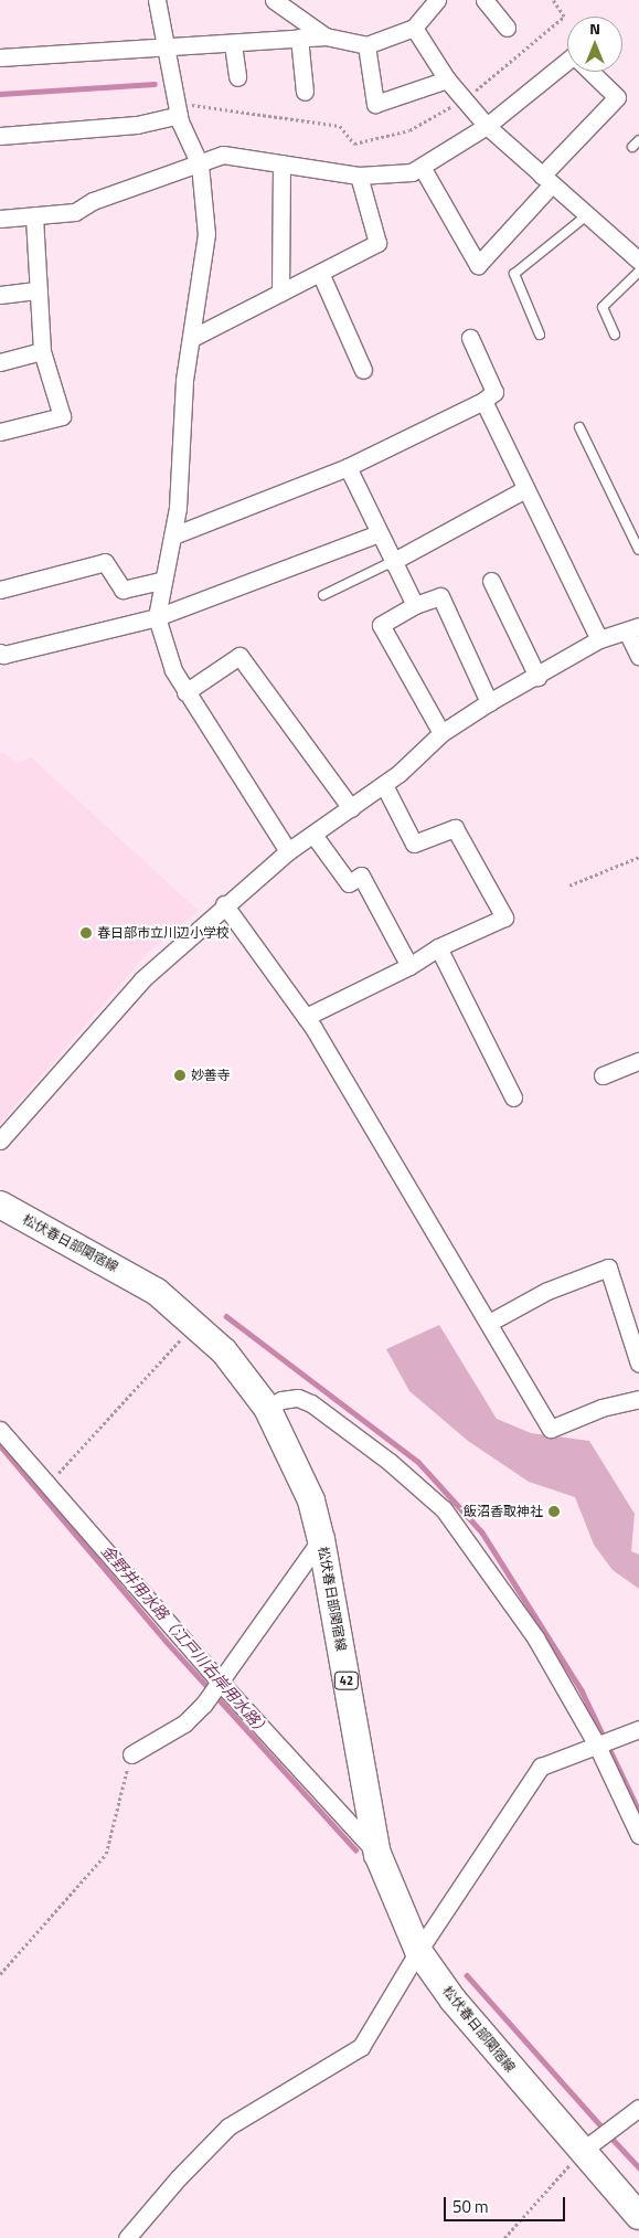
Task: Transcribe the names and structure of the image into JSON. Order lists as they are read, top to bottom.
{
  "streets": {
    "main road": ["松伏春日部関宿線", "42"]
  },
  "water": ["金野井用水路（江戸川右岸用水路）"],
  "places": ["春日部市立川辺小学校", "妙善寺", "飯沼香取神社"],
  "scale_bar": "50 m",
  "north": "top"
}
